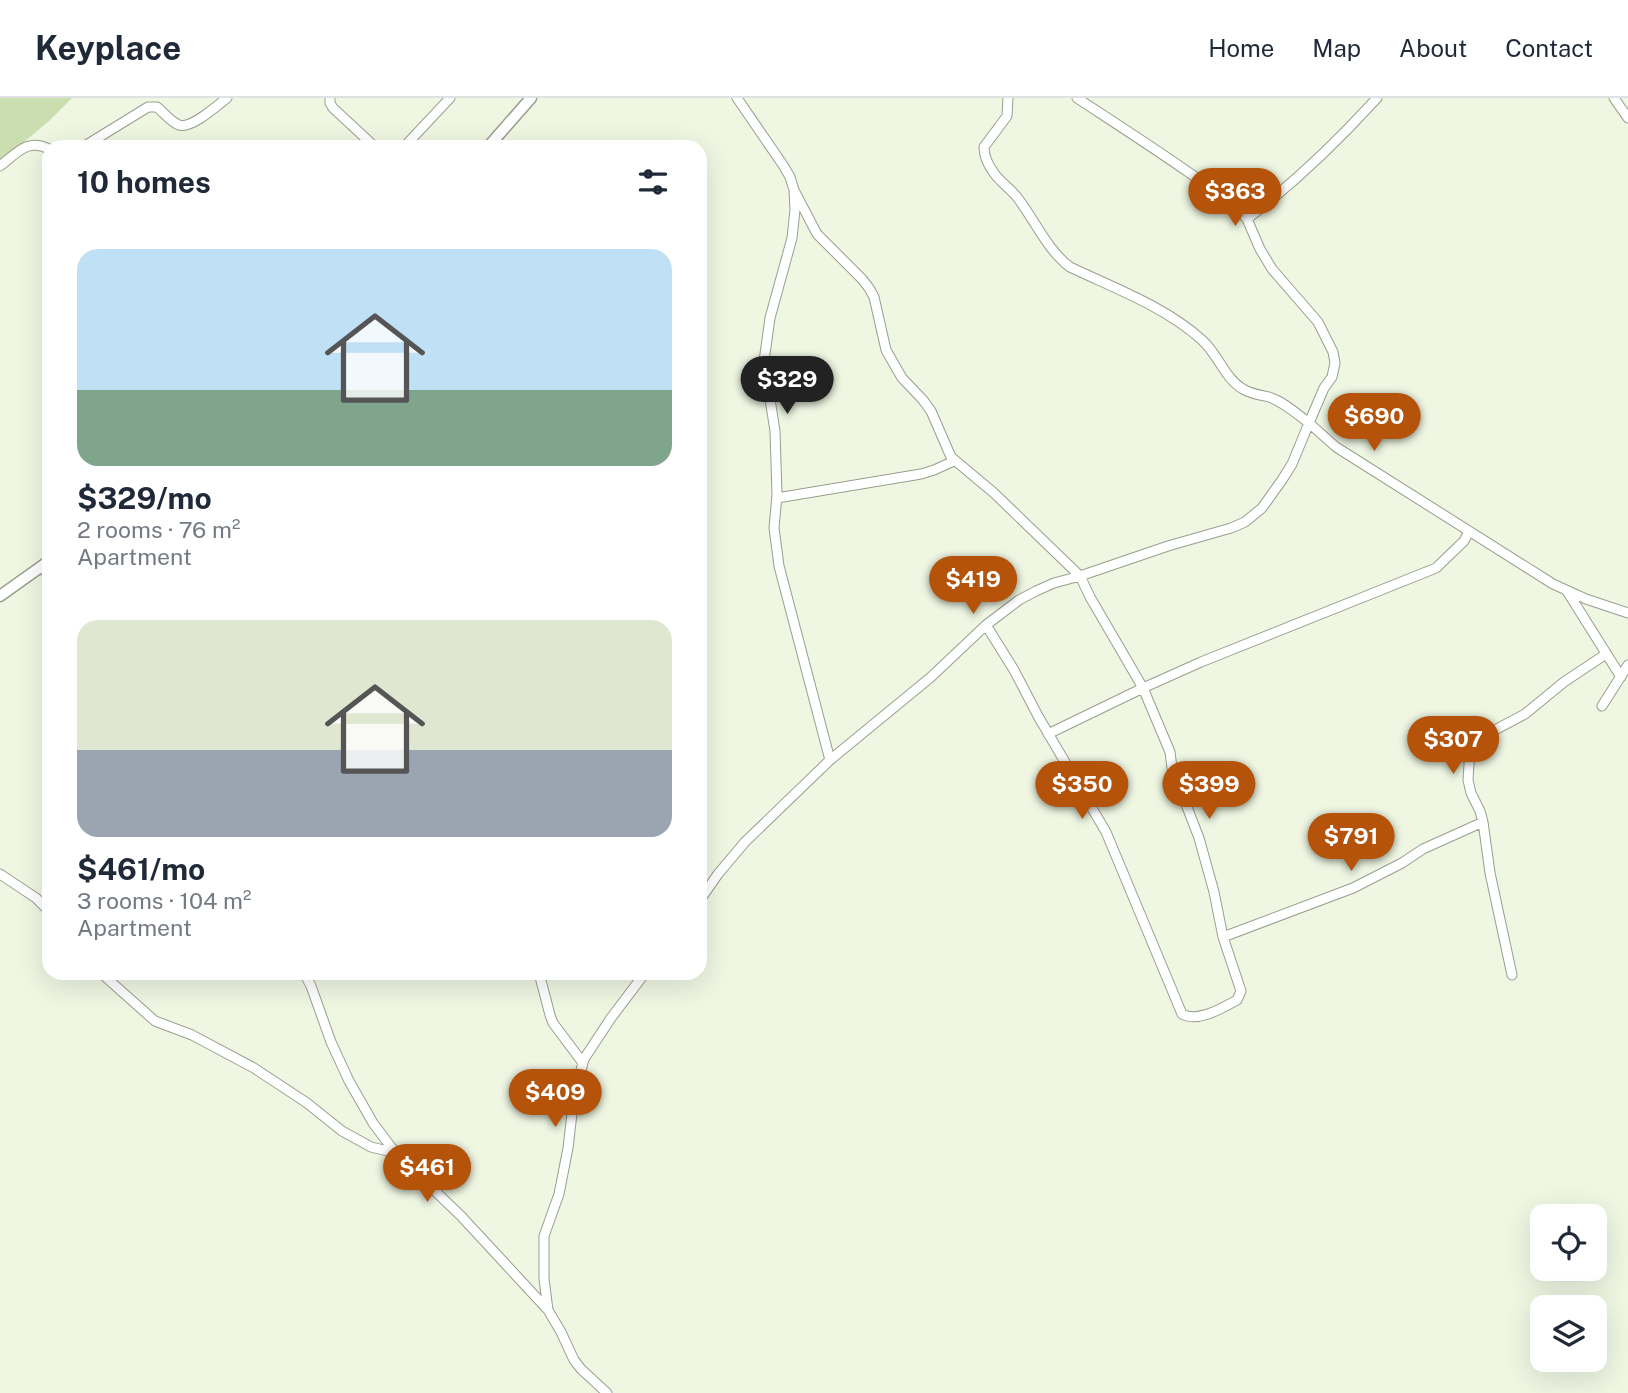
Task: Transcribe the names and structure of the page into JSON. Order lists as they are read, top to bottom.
{
  "page": {
    "header": "Keyplace",
    "nav": [
      "Home",
      "Map",
      "About",
      "Contact"
    ],
    "heading": "10 homes",
    "price": [
      "$363",
      "$329",
      "$690",
      "$419",
      "$307",
      "$350",
      "$399",
      "$791",
      "$409",
      "$461"
    ],
    "list": [
      {
        "name": "$329/mo",
        "note": "2 rooms · 76 m² · Apartment"
      },
      {
        "name": "$461/mo",
        "note": "3 rooms · 104 m² · Apartment"
      }
    ]
  }
}
